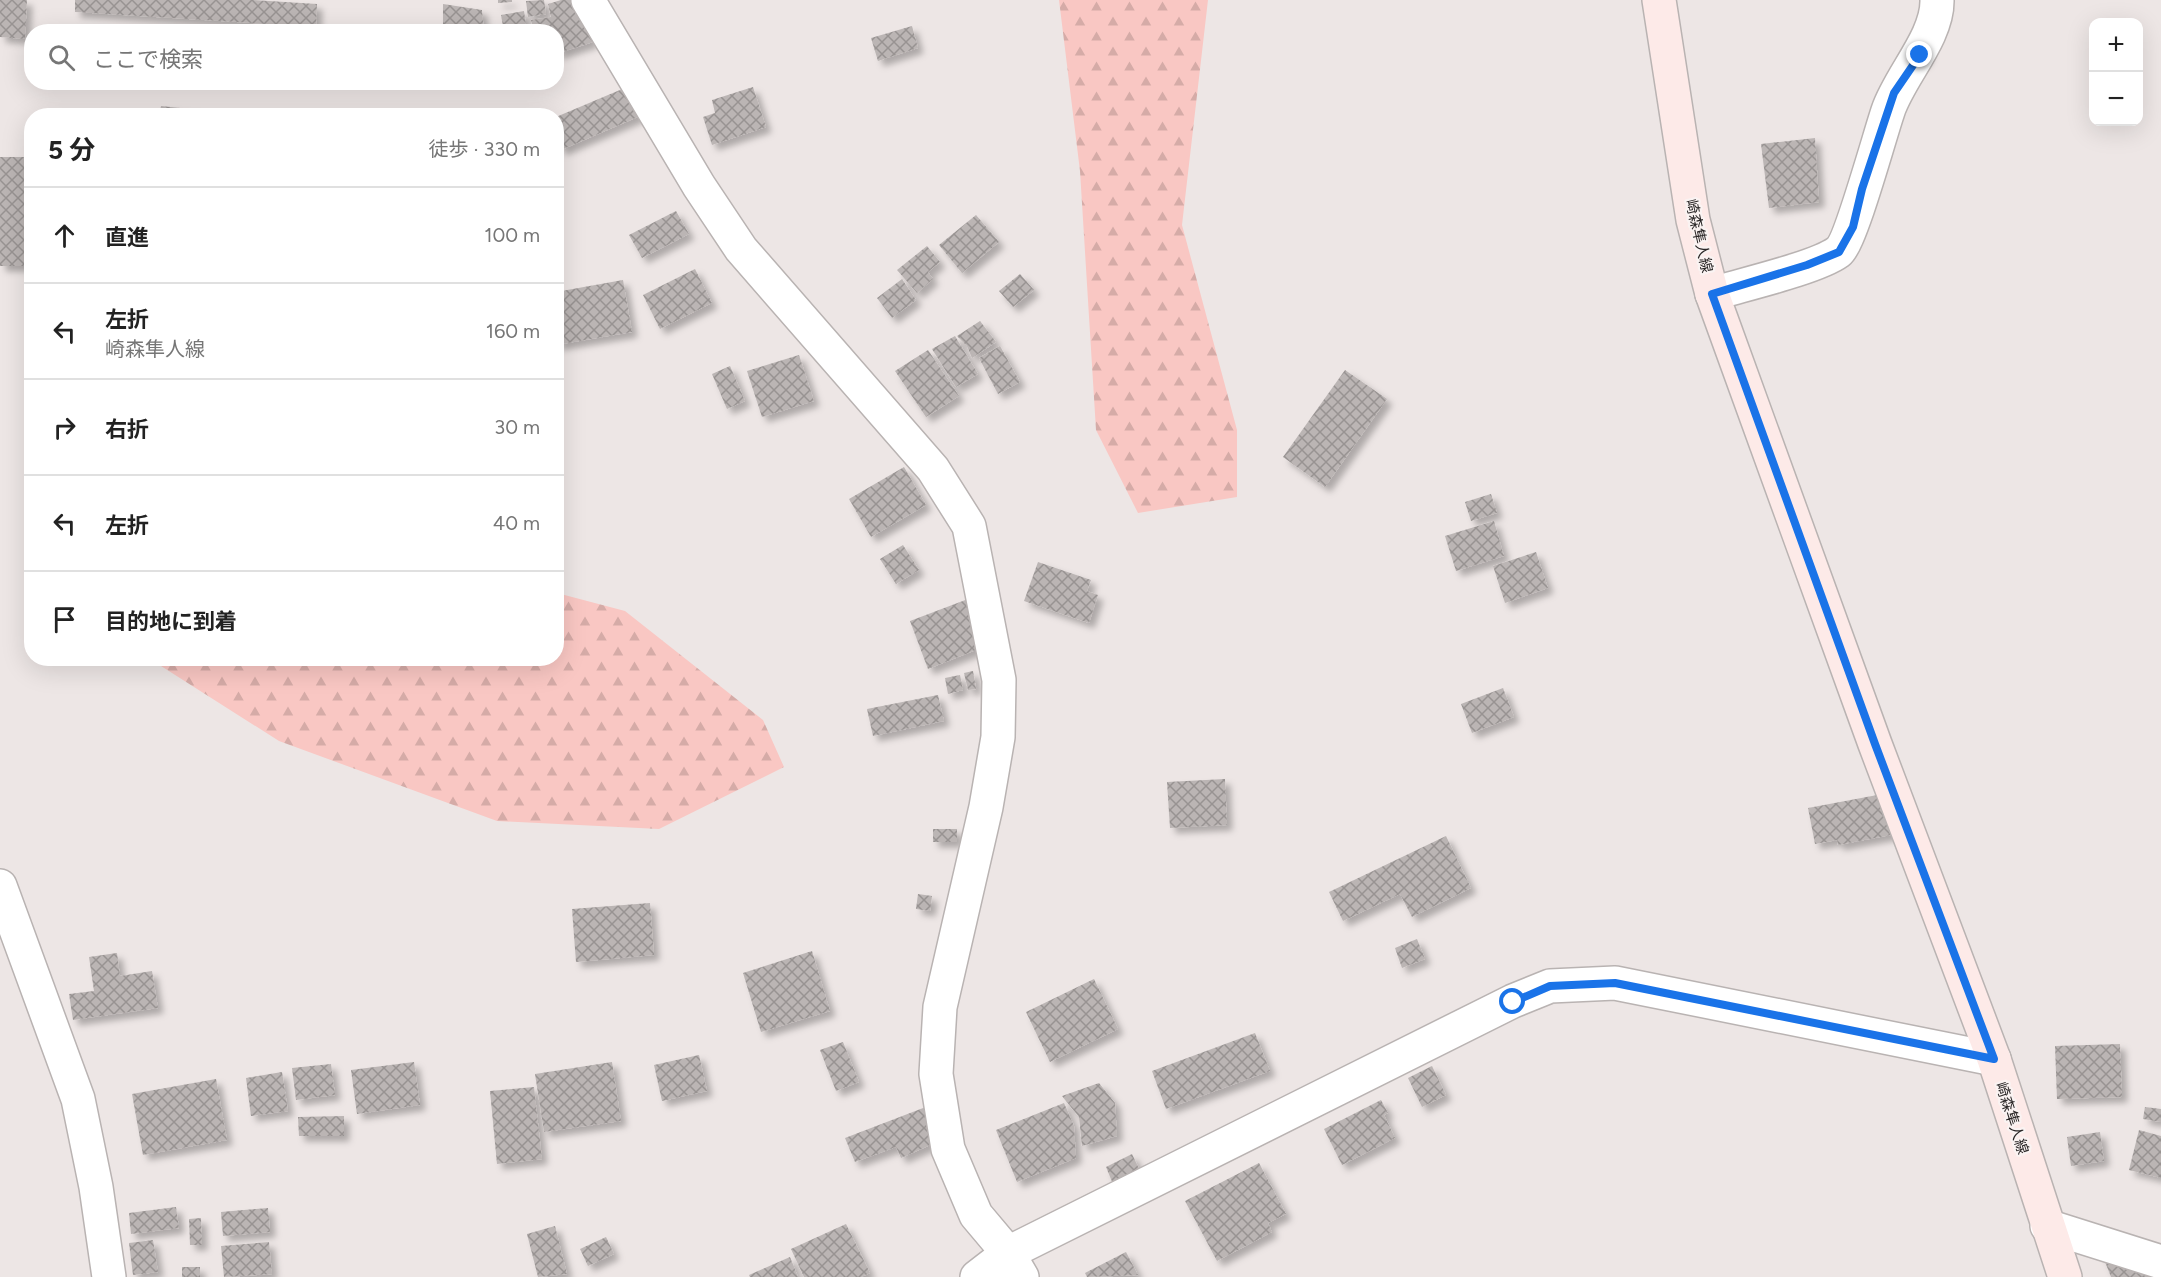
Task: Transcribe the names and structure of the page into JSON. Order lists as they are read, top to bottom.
{
  "streets": {
    "main road": ["崎森隼人線"]
  },
  "page": {
    "map_buttons": ["+", "−"],
    "search": "ここで検索",
    "heading": ["5 分", "徒歩 · 330 m"],
    "list": [
      ["直進", "100 m"],
      ["左折", "崎森隼人線", "160 m"],
      ["右折", "30 m"],
      ["左折", "40 m"],
      "目的地に到着"
    ]
  }
}
